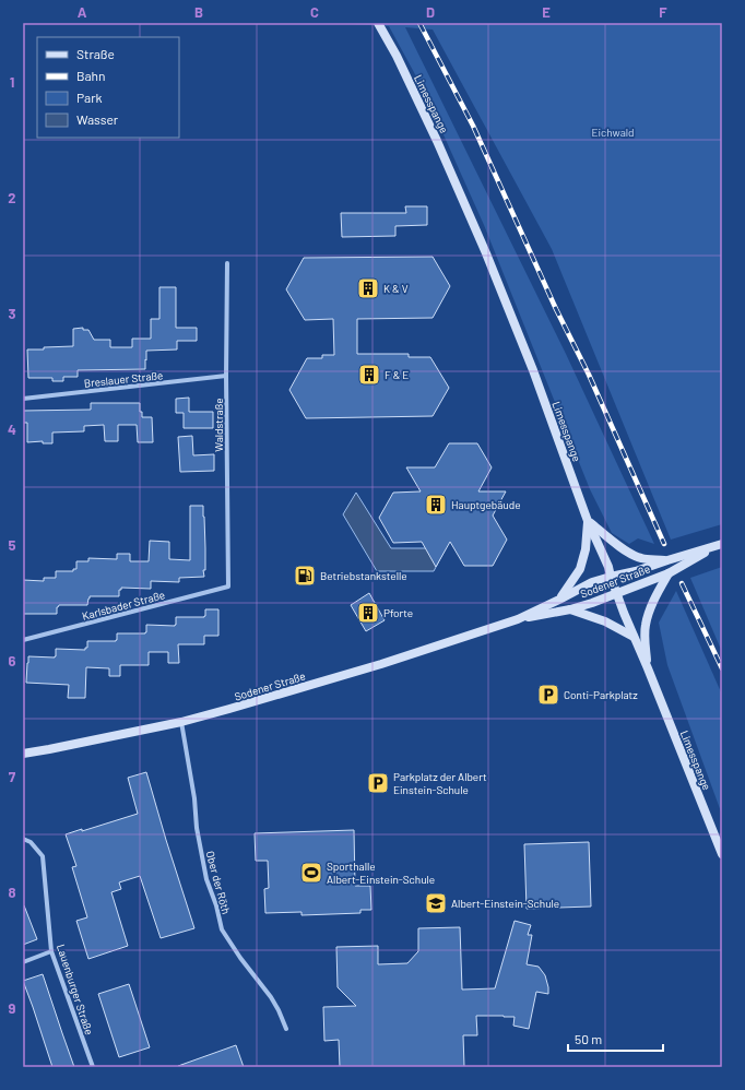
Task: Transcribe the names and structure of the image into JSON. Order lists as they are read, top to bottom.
{
  "streets": {
    "main road": ["Limesspange", "Sodener Straße"],
    "street": [
      "Breslauer Straße",
      "Waldstraße",
      "Karlsbader Straße",
      "Ober der Röth",
      "Lauenburger Straße"
    ]
  },
  "crossings": [
    ["Limesspange", "Sodener Straße"],
    ["Breslauer Straße", "Waldstraße"],
    ["Waldstraße", "Karlsbader Straße"],
    ["Sodener Straße", "Ober der Röth"]
  ],
  "parks": ["Eichwald"],
  "places": {
    "building": [
      "K & V",
      "F & E",
      "Hauptgebäude",
      "Pforte"
    ],
    "fuel station": ["Betriebstankstelle"],
    "parking": ["Conti-Parkplatz", "Parkplatz der Albert Einstein-Schule"],
    "sports": ["Sporthalle Albert-Einstein-Schule"],
    "school or university": ["Albert-Einstein-Schule"]
  },
  "legend": [
    "Straße",
    "Bahn",
    "Park",
    "Wasser"
  ],
  "scale_bar": "50 m",
  "grid": {
    "columns": [
      "A",
      "B",
      "C",
      "D",
      "E",
      "F"
    ],
    "rows": [
      "1",
      "2",
      "3",
      "4",
      "5",
      "6",
      "7",
      "8",
      "9"
    ]
  }
}
